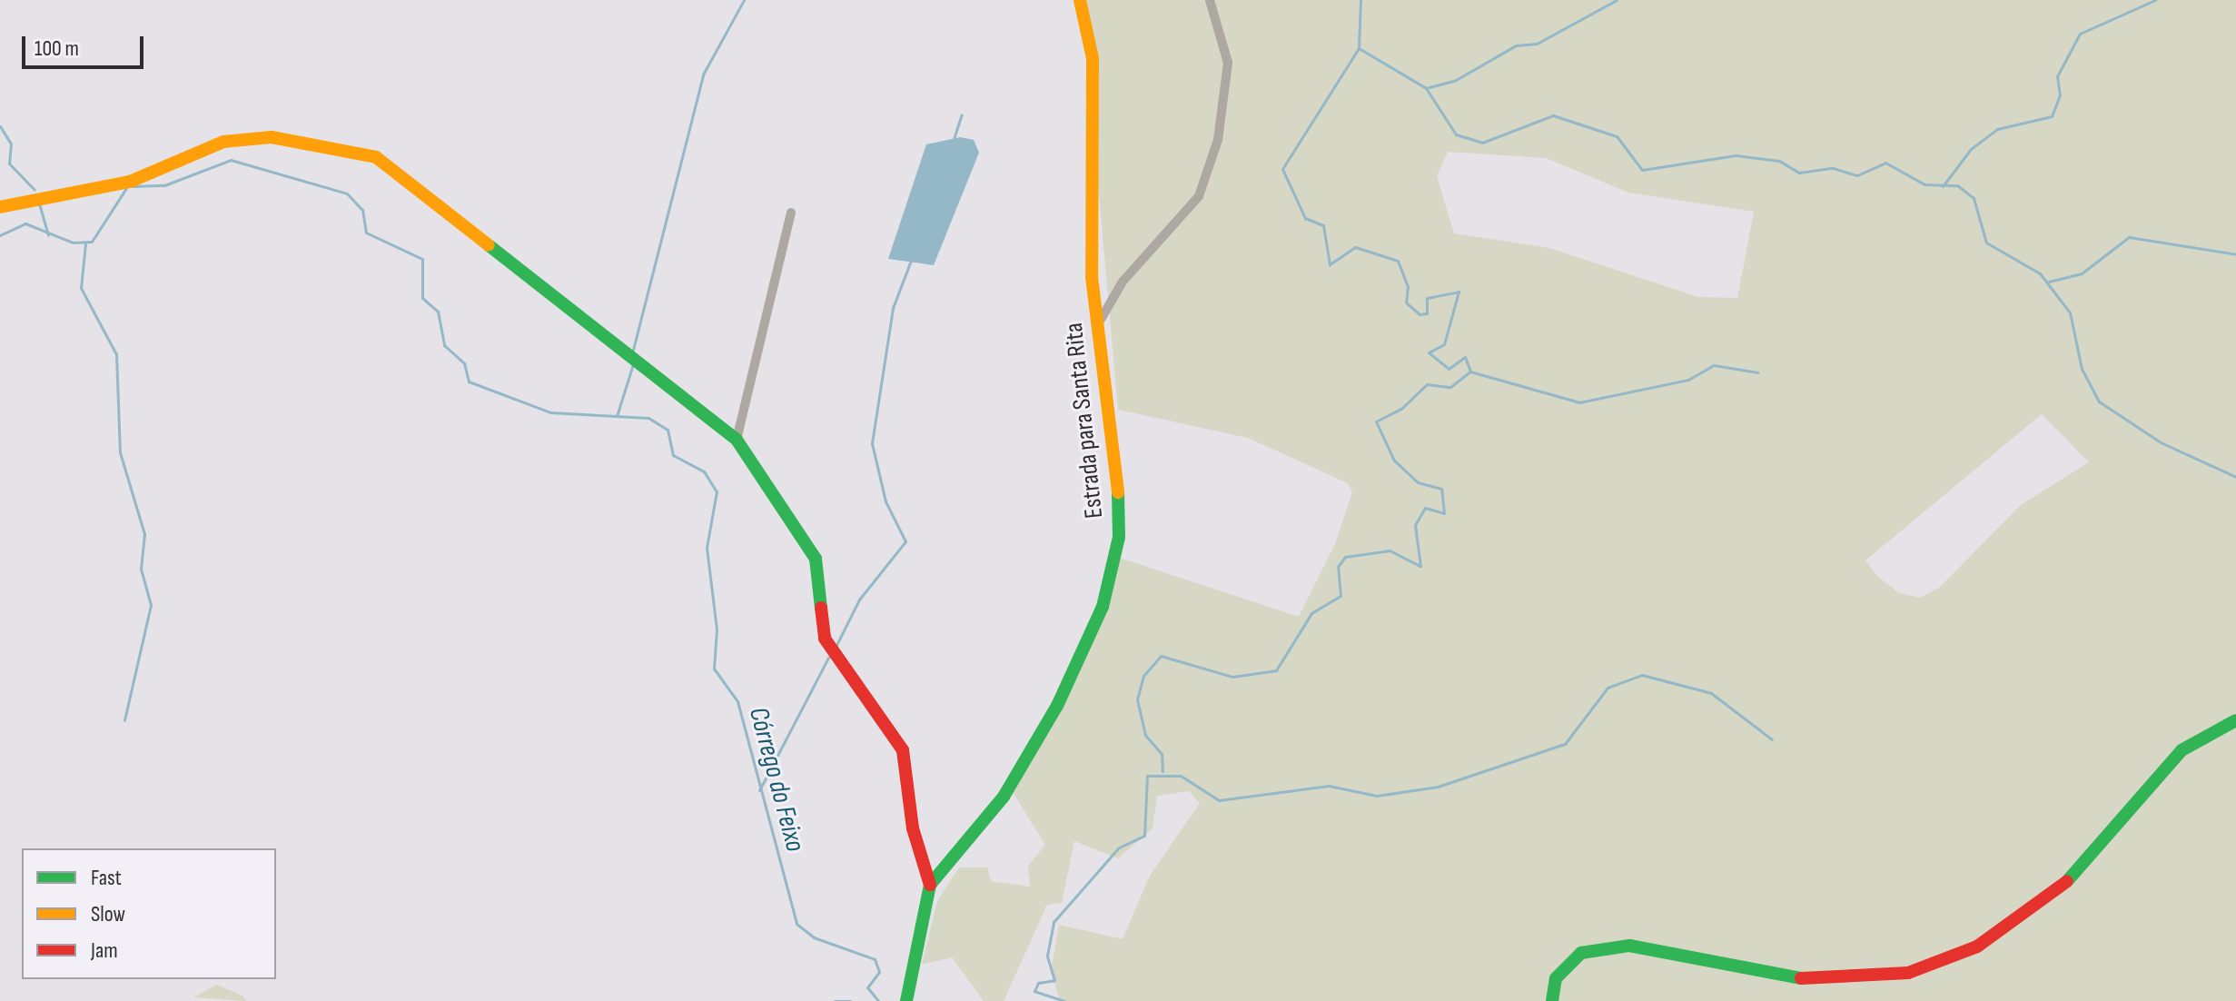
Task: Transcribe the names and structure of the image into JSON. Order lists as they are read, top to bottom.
{
  "streets": {
    "street": ["Estrada para Santa Rita"]
  },
  "water": ["Córrego do Feixo"],
  "legend": ["Fast", "Slow", "Jam"],
  "scale_bar": "100 m"
}
